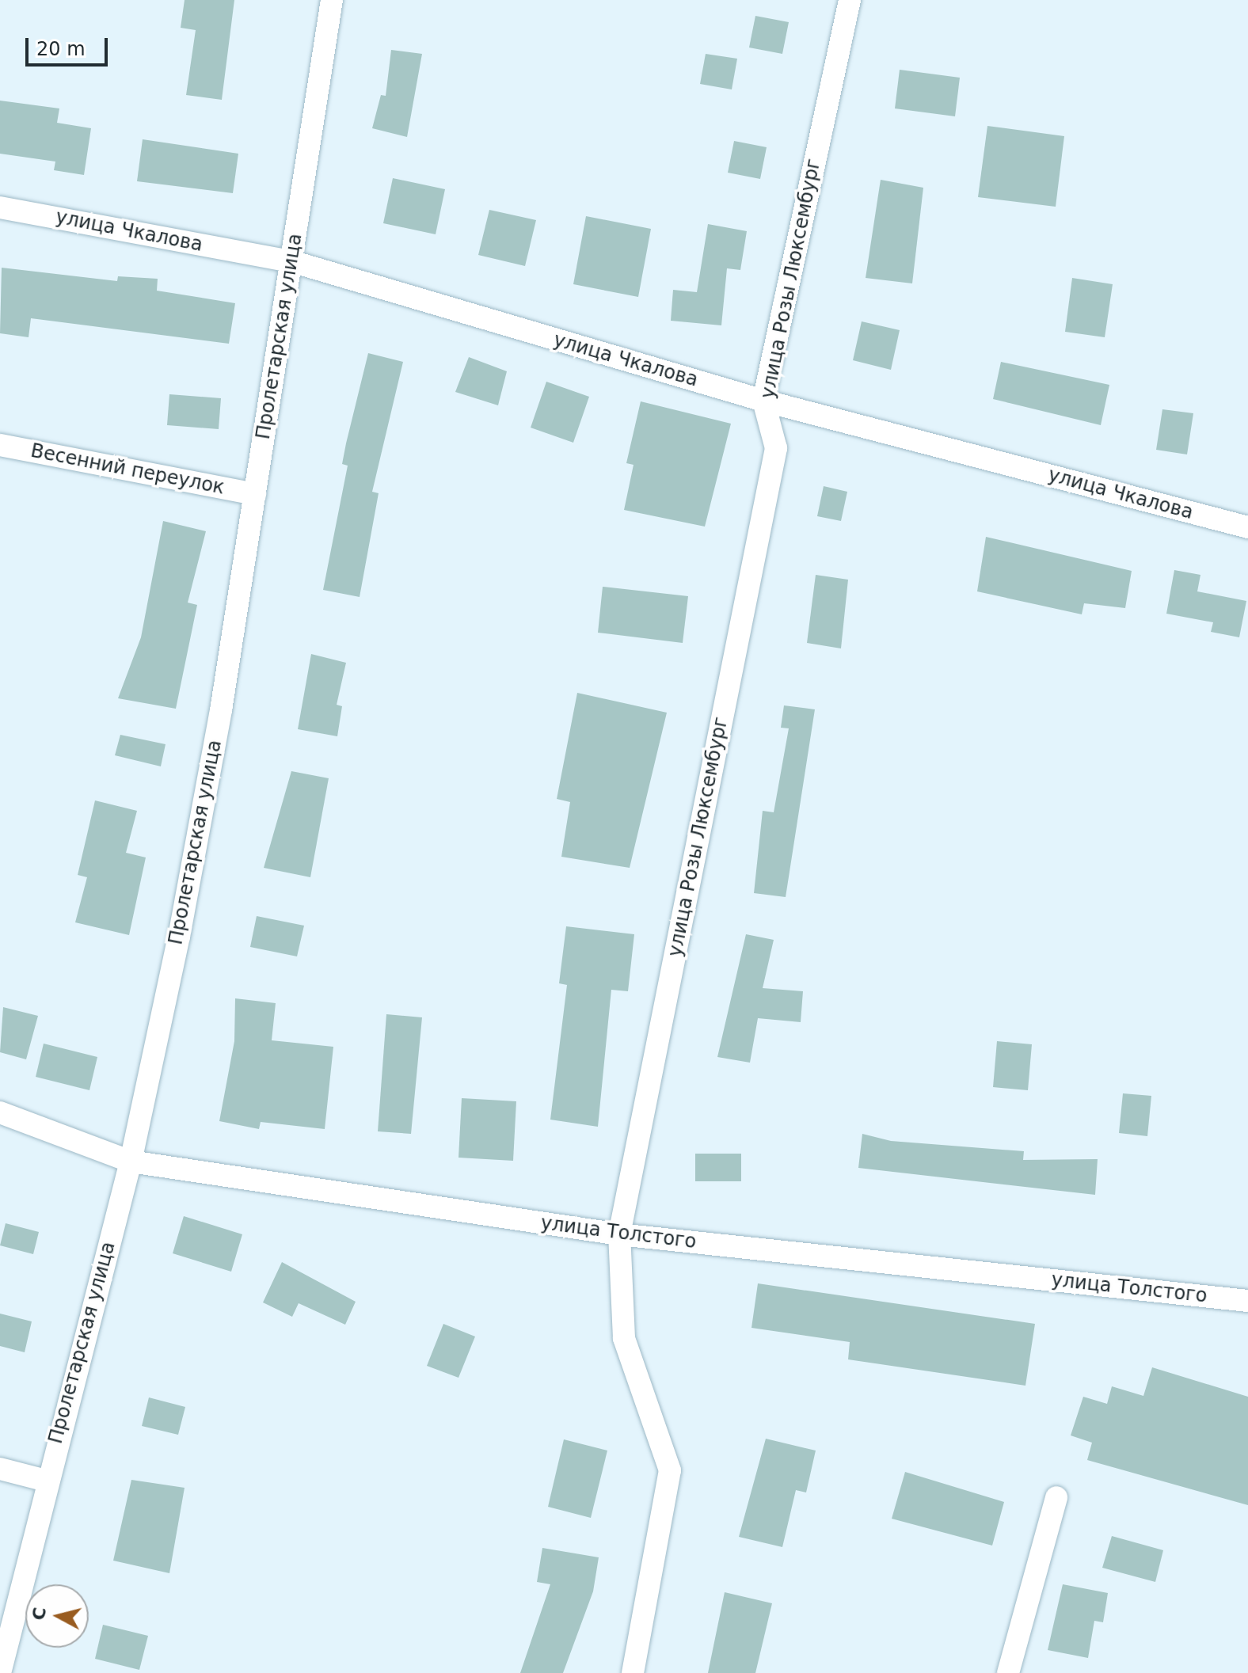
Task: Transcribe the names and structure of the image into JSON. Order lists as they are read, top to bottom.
{
  "streets": {
    "street": [
      "улица Чкалова",
      "улица Розы Люксембург",
      "Пролетарская улица",
      "Весенний переулок",
      "улица Толстого"
    ]
  },
  "crossings": [
    ["улица Чкалова", "улица Розы Люксембург"],
    ["улица Чкалова", "Пролетарская улица"],
    ["улица Розы Люксембург", "улица Толстого"],
    ["Пролетарская улица", "Весенний переулок"],
    ["Пролетарская улица", "улица Толстого"]
  ],
  "scale_bar": "20 m",
  "north": "left"
}
